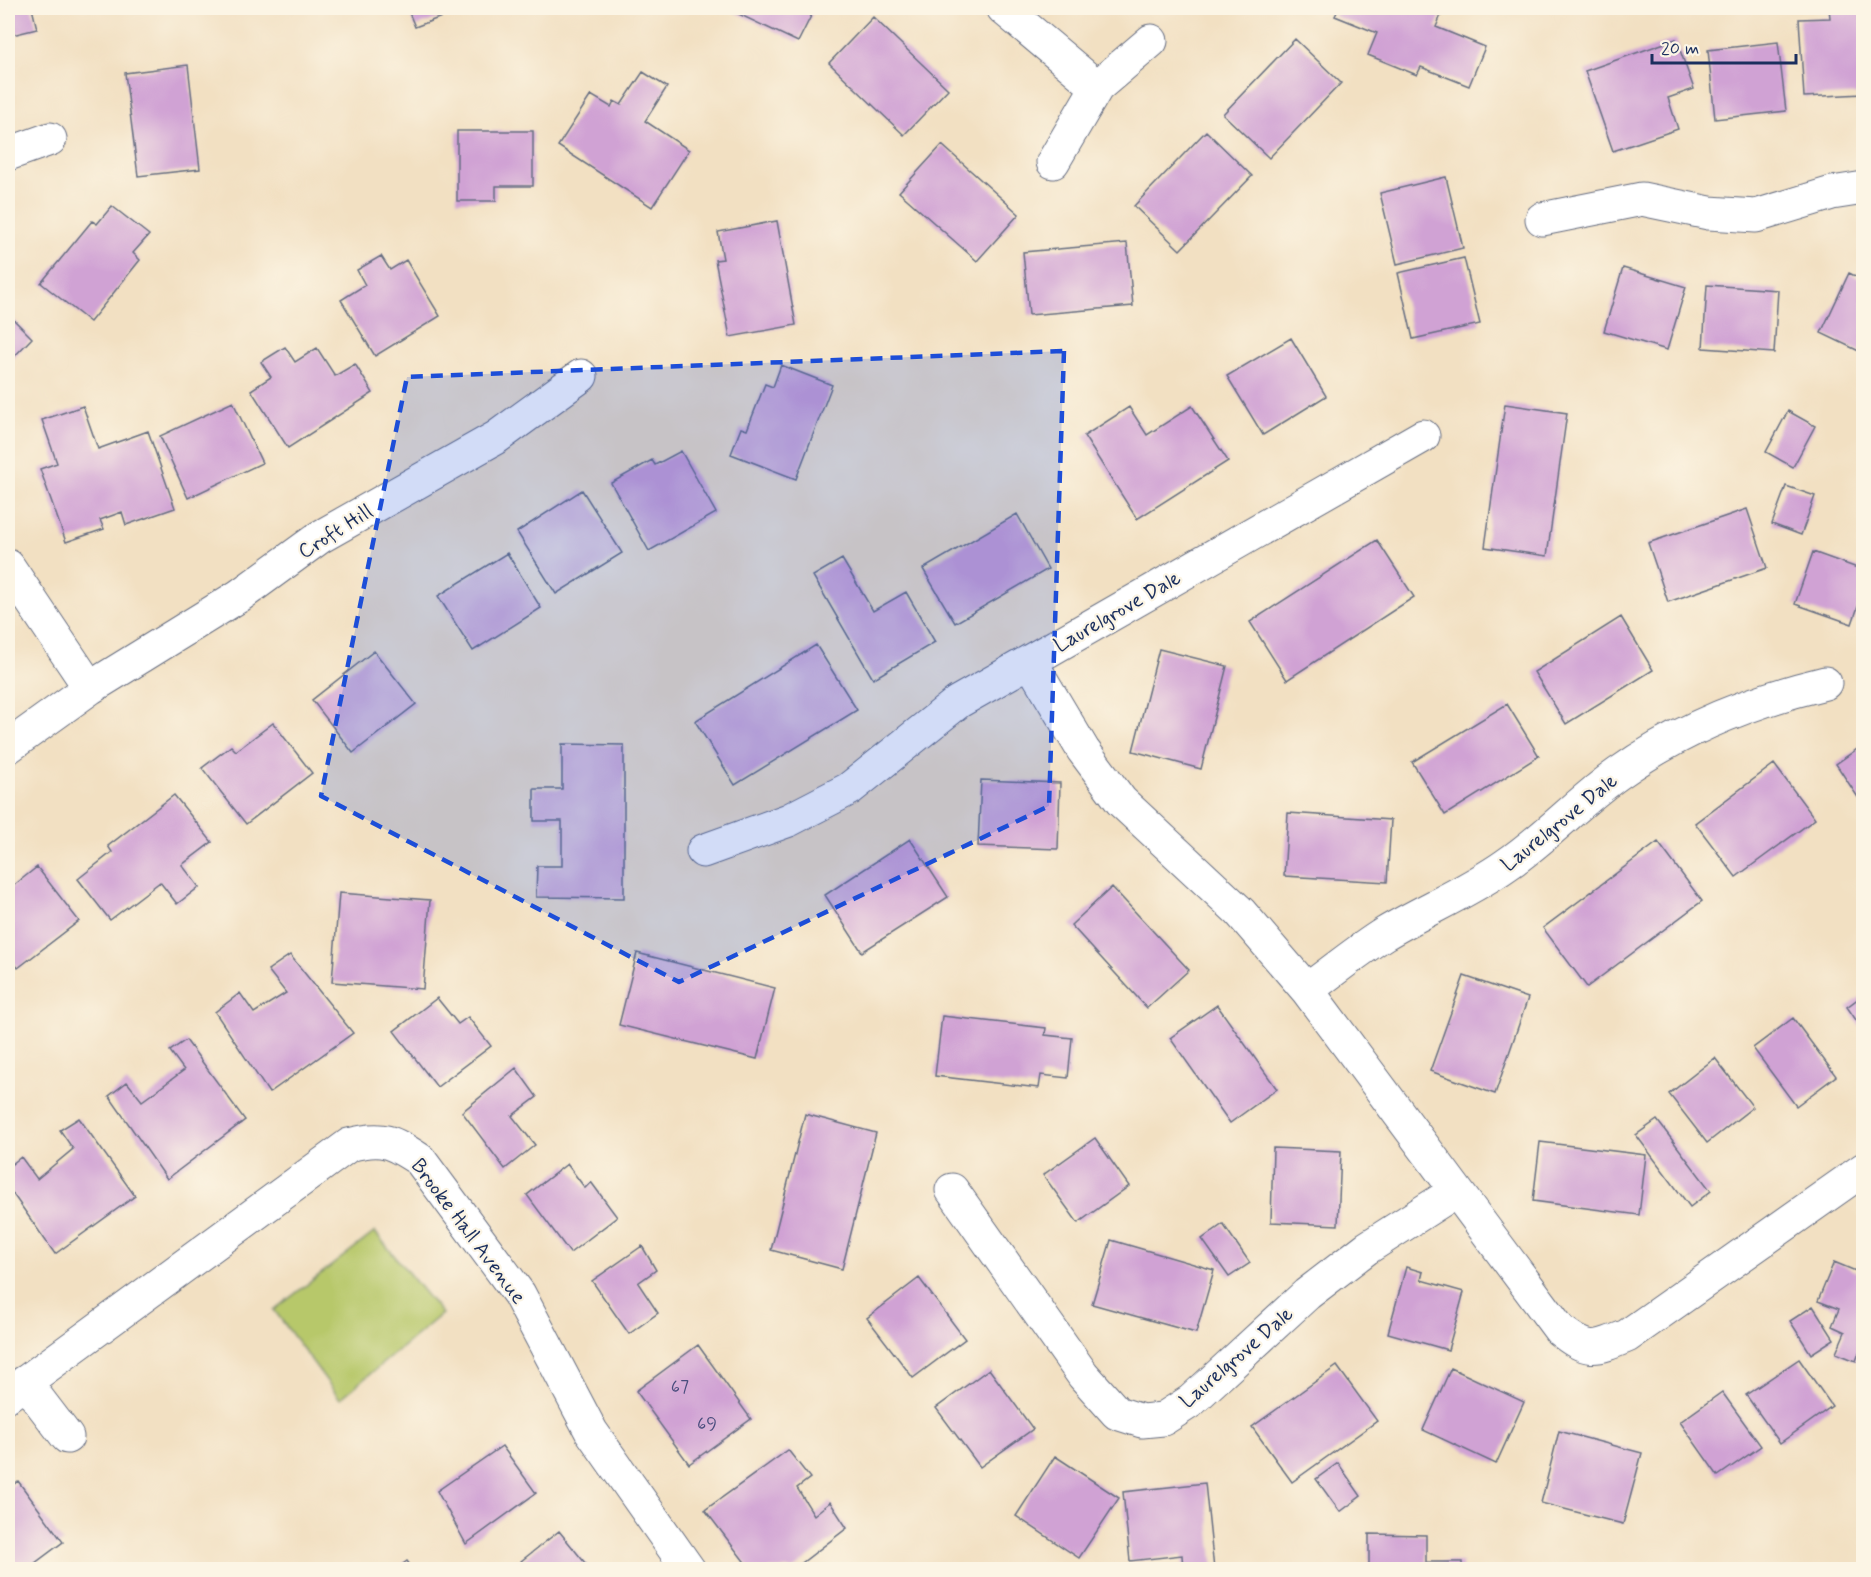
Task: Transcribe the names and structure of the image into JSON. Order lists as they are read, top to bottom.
{
  "streets": {
    "street": ["Croft Hill", "Laurelgrove Dale", "Brooke Hall Avenue"]
  },
  "house_numbers": ["67", "69"],
  "scale_bar": "20 m"
}
